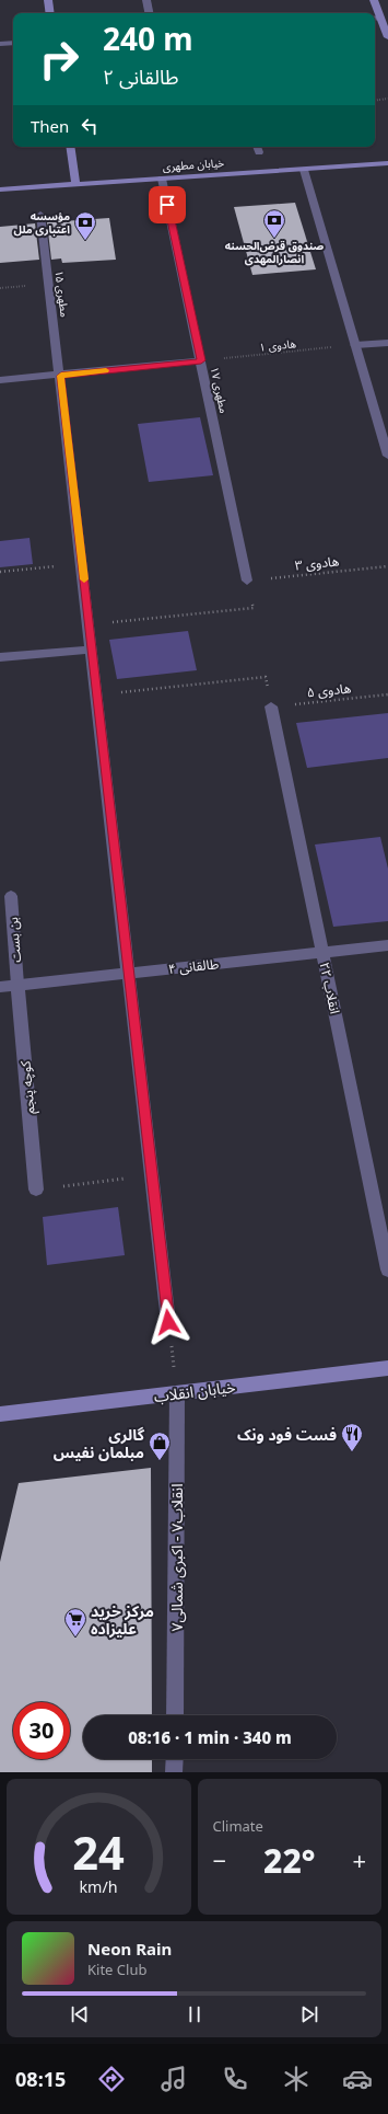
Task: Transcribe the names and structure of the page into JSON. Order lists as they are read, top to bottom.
{
  "streets": {
    "main road": ["خیابان مطهری", "خیابان انقلاب"],
    "street": [
      "مطهری ۱۵",
      "مطهری ۱۷",
      "بن بست",
      "طالقانی ۴",
      "انقلاب ۲۲",
      "کوچه پنجم",
      "انقلاب۷ - اکبری شمالی۷"
    ],
    "path": ["هادوی ۱", "هادوی ۳", "هادوی ۵"]
  },
  "crossings": [
    ["خیابان مطهری", "مطهری ۱۷"],
    ["مطهری ۱۵", "طالقانی ۴"],
    ["هادوی ۱", "مطهری ۱۷"],
    ["مطهری ۱۷", "هادوی ۳"],
    ["هادوی ۵", "انقلاب ۲۲"],
    ["بن بست", "طالقانی ۴"],
    ["بن بست", "کوچه پنجم"],
    ["طالقانی ۴", "انقلاب ۲۲"],
    ["طالقانی ۴", "کوچه پنجم"],
    ["خیابان انقلاب", "انقلاب۷ - اکبری شمالی۷"]
  ],
  "places": {
    "bank": ["صندوق قرض‌الحسنه انصارالمهدی", "مؤسسه اعتباری ملل"],
    "restaurant": ["فست فود ونک"],
    "shop": ["گالری مبلمان نفیس"],
    "supermarket": ["مرکز خرید علیزاده"]
  },
  "page": {
    "turn": ["240 m", "طالقانی ۲"],
    "then": "Then",
    "limit": "30",
    "trip": "08:16 · 1 min · 340 m",
    "tile": "Climate",
    "heat": ["−", "22°", "+"],
    "song": ["Neon Rain", "Kite Club"],
    "tabs": "08:15",
    "gauge": ["24", "km/h"]
  }
}
